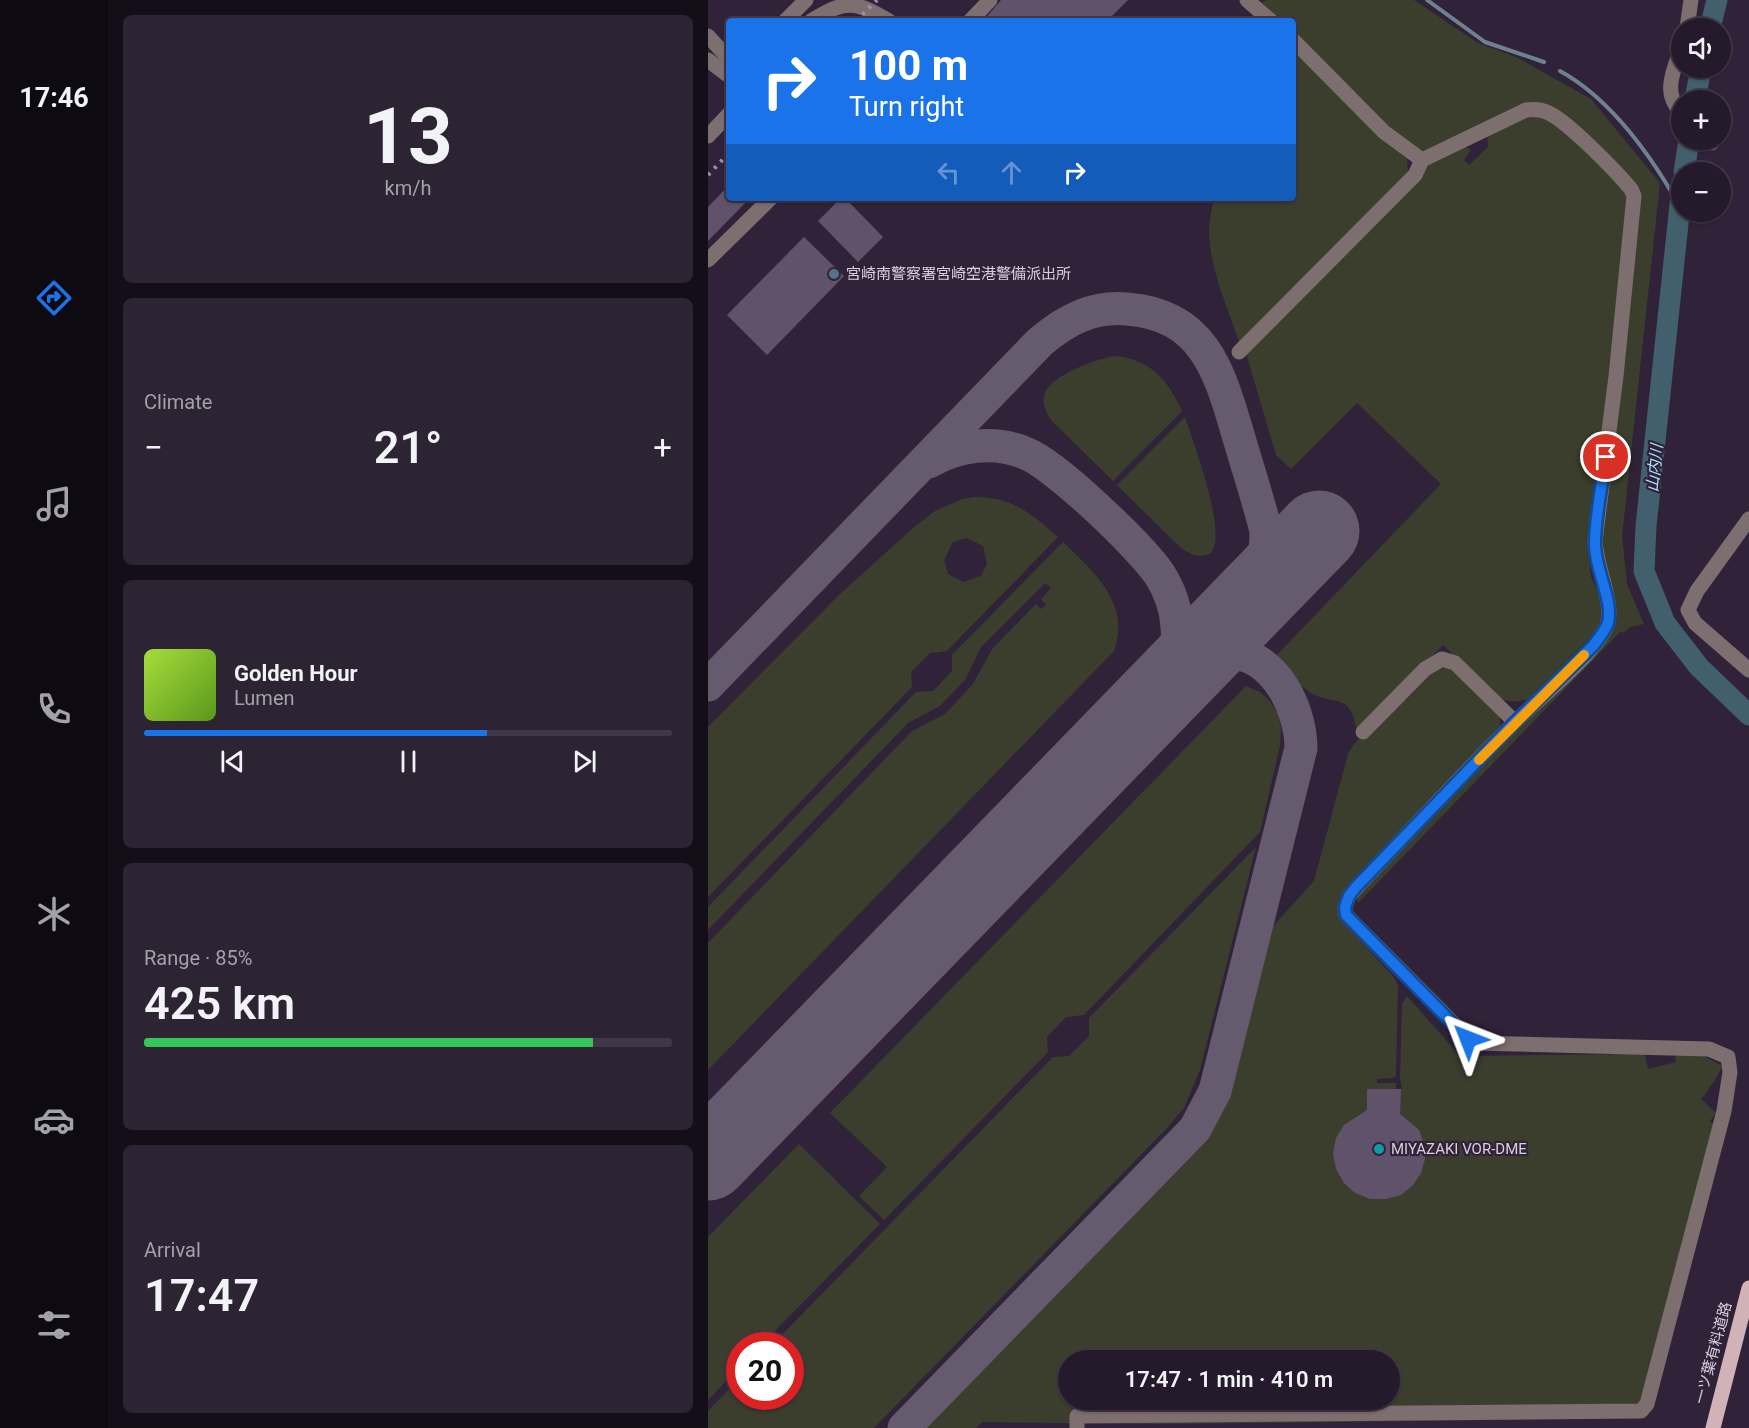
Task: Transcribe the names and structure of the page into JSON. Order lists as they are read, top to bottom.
{
  "streets": {
    "main road": ["一ツ葉有料道路"]
  },
  "water": ["山内川"],
  "places": ["宮崎南警察署宮崎空港警備派出所", "MIYAZAKI VOR-DME"],
  "page": {
    "tabs": "17:46",
    "tile": [
      ["13", "km/h"],
      "Climate",
      ["Range · 85%", "425 km"],
      ["Arrival", "17:47"]
    ],
    "map_buttons": ["+", "−"],
    "turn": ["100 m", "Turn right"],
    "heat": ["−", "21°", "+"],
    "song": ["Golden Hour", "Lumen"],
    "limit": "20",
    "trip": "17:47 · 1 min · 410 m"
  }
}
